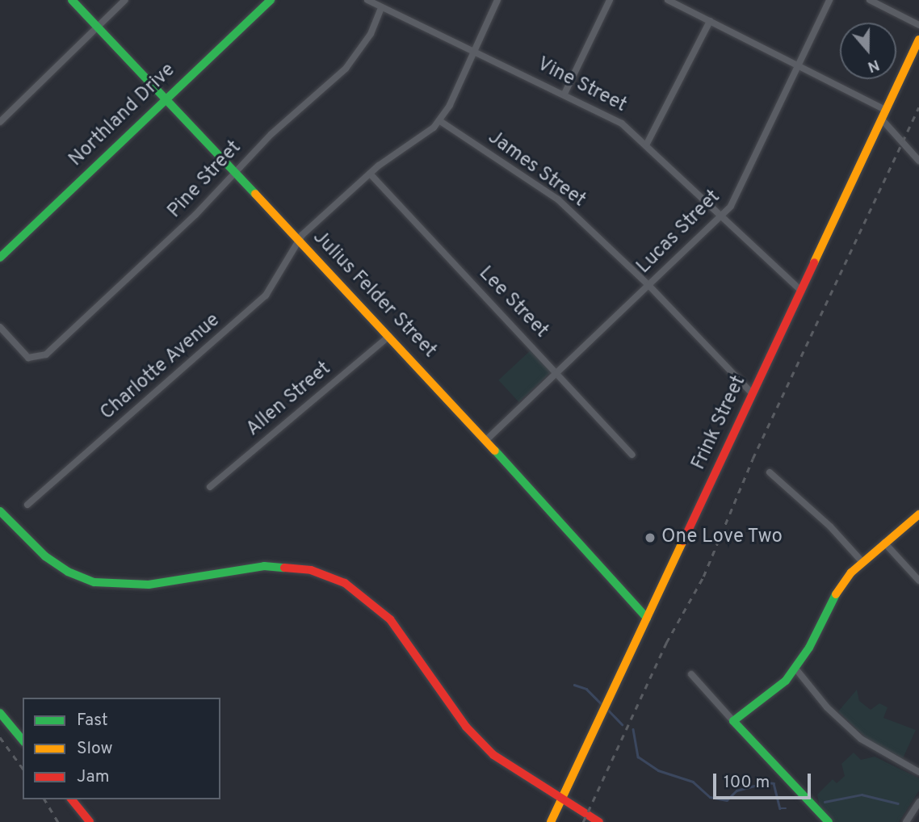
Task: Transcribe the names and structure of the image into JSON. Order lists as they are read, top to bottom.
{
  "streets": {
    "street": [
      "Vine Street",
      "Northland Drive",
      "James Street",
      "Pine Street",
      "Lucas Street",
      "Julius Felder Street",
      "Lee Street",
      "Charlotte Avenue",
      "Allen Street",
      "Frink Street"
    ]
  },
  "crossings": [
    ["Vine Street", "Pine Street"],
    ["Vine Street", "Lucas Street"],
    ["Vine Street", "Frink Street"],
    ["Northland Drive", "Julius Felder Street"],
    ["James Street", "Lucas Street"],
    ["James Street", "Charlotte Avenue"],
    ["James Street", "Frink Street"],
    ["Pine Street", "Julius Felder Street"],
    ["Lucas Street", "Julius Felder Street"],
    ["Lucas Street", "Lee Street"],
    ["Julius Felder Street", "Charlotte Avenue"],
    ["Julius Felder Street", "Allen Street"],
    ["Julius Felder Street", "Frink Street"],
    ["Lee Street", "Charlotte Avenue"]
  ],
  "places": ["One Love Two"],
  "legend": ["Fast", "Slow", "Jam"],
  "scale_bar": "100 m",
  "north": "bottom"
}
